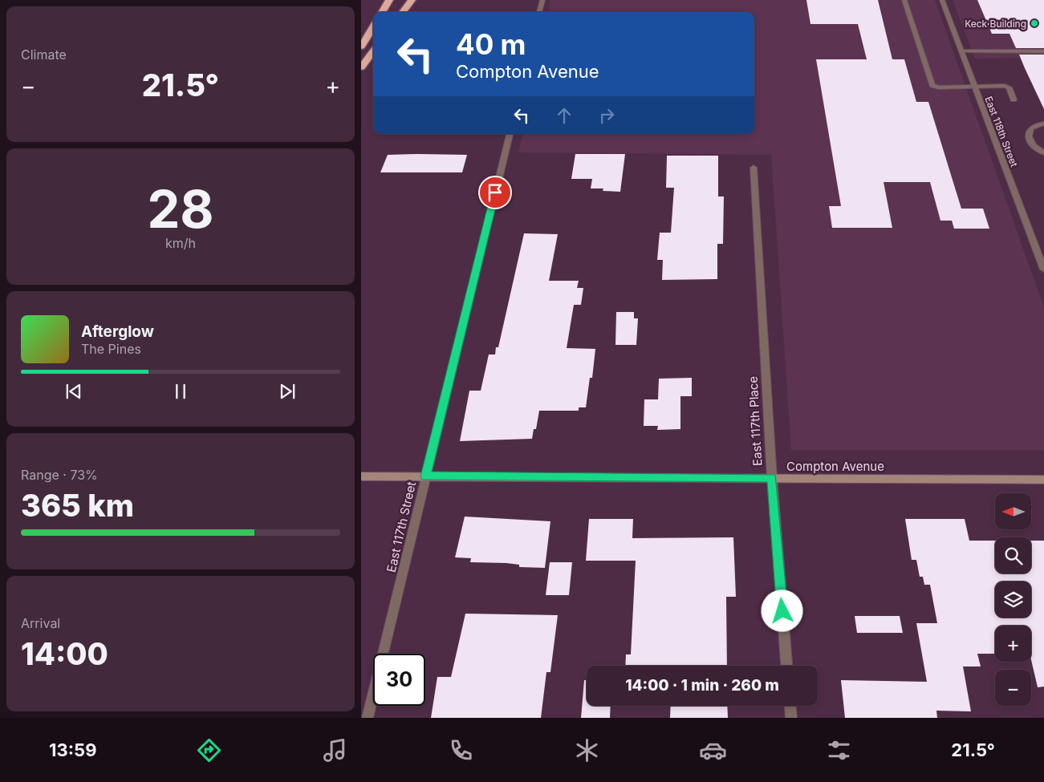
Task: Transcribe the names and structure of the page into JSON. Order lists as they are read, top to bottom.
{
  "streets": {
    "main road": ["Compton Avenue"],
    "street": ["East 118th Street", "East 117th Place", "East 117th Street"]
  },
  "crossings": [
    ["East 117th Place", "Compton Avenue"],
    ["Compton Avenue", "East 117th Street"]
  ],
  "places": ["Keck Building"],
  "north": "left",
  "page": {
    "tile": [
      "Climate",
      ["28", "km/h"],
      ["Range · 73%", "365 km"],
      ["Arrival", "14:00"]
    ],
    "turn": ["40 m", "Compton Avenue"],
    "heat": ["−", "21.5°", "+"],
    "song": ["Afterglow", "The Pines"],
    "map_buttons": ["+", "−"],
    "limit": "30",
    "trip": "14:00 · 1 min · 260 m",
    "tabs": ["13:59", "21.5°"]
  }
}
